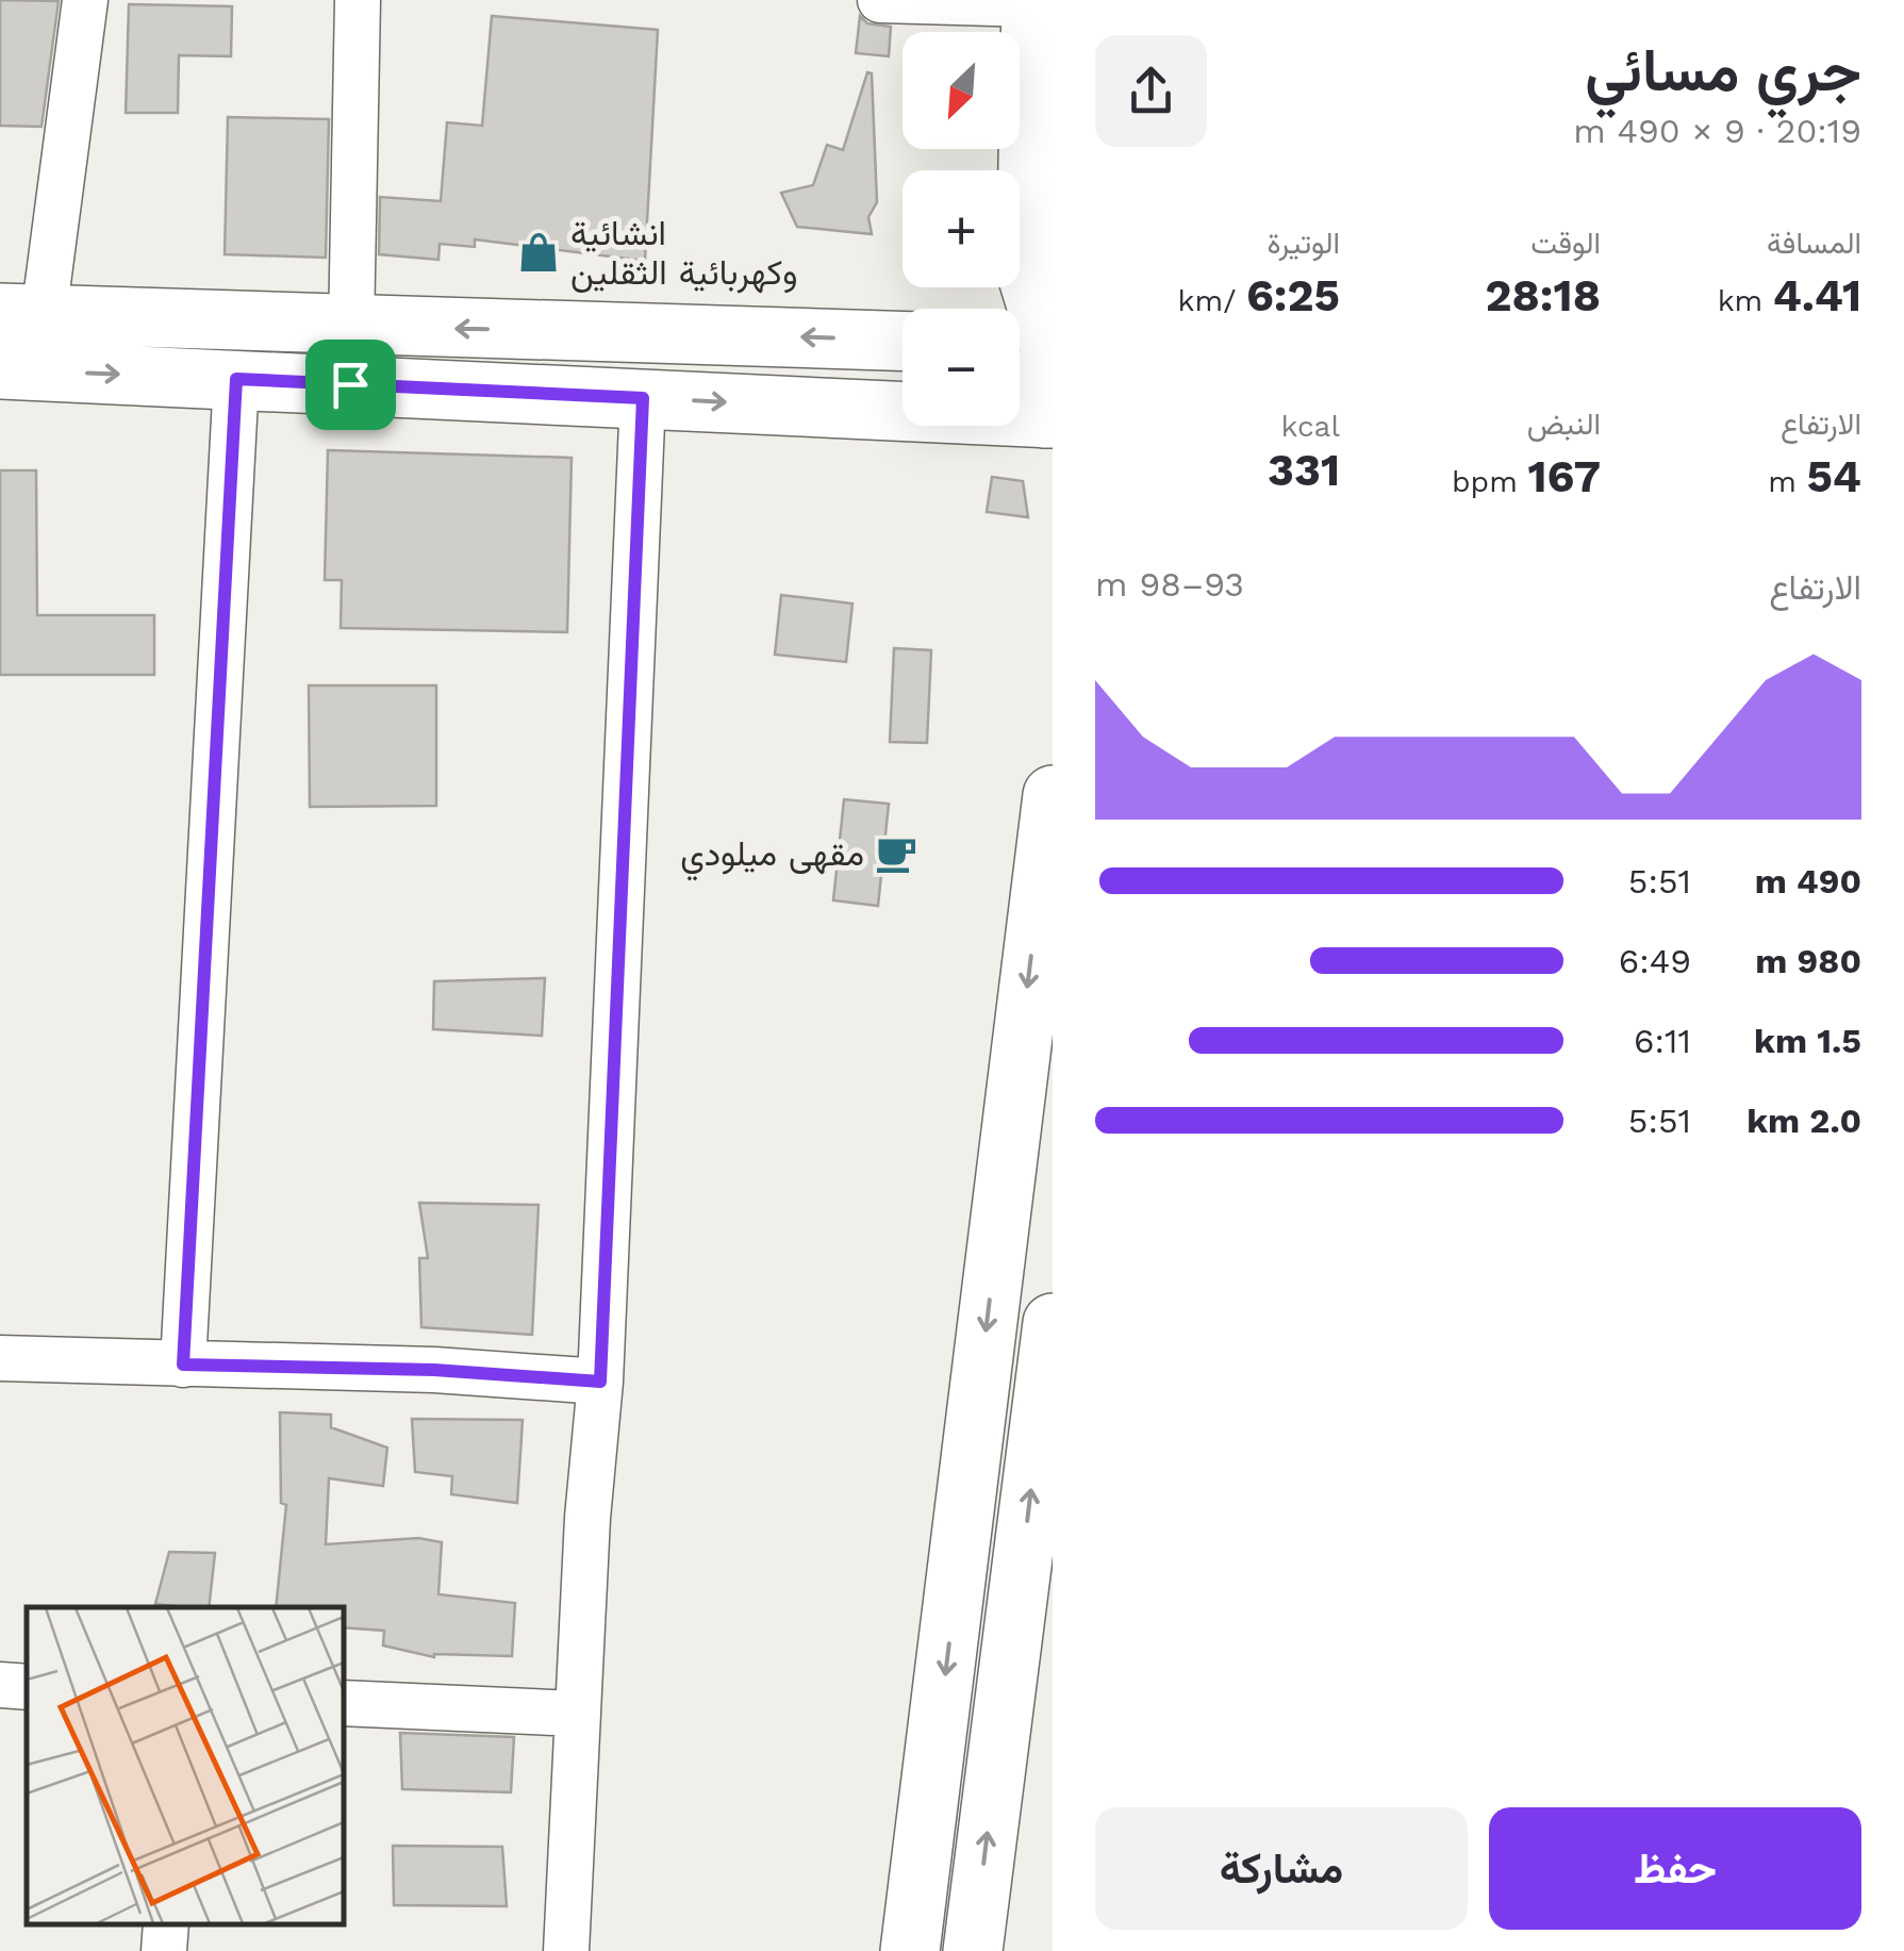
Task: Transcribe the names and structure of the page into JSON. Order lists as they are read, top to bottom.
{
  "places": {
    "shop": ["انشائية وكهربائية الثقلين"],
    "cafe": ["مقهى ميلودي"]
  },
  "north": "bottom left",
  "page": {
    "heading": ["جري مسائي", "20:19 · 9 × 490 m"],
    "map_buttons": ["+", "−"],
    "stats": [
      ["المسافة", "4.41 km"],
      ["الوقت", "28:18"],
      ["الوتيرة", "6:25 /km"],
      ["الارتفاع", "54 m"],
      ["النبض", "167 bpm"],
      ["kcal", "331"]
    ],
    "chart": ["الارتفاع", "93–98 m"],
    "list": [
      {
        "name": "490 m",
        "note": "5:51"
      },
      {
        "name": "980 m",
        "note": "6:49"
      },
      {
        "name": "1.5 km",
        "note": "6:11"
      },
      {
        "name": "2.0 km",
        "note": "5:51"
      }
    ],
    "buttons": ["حفظ", "مشاركة"]
  }
}
